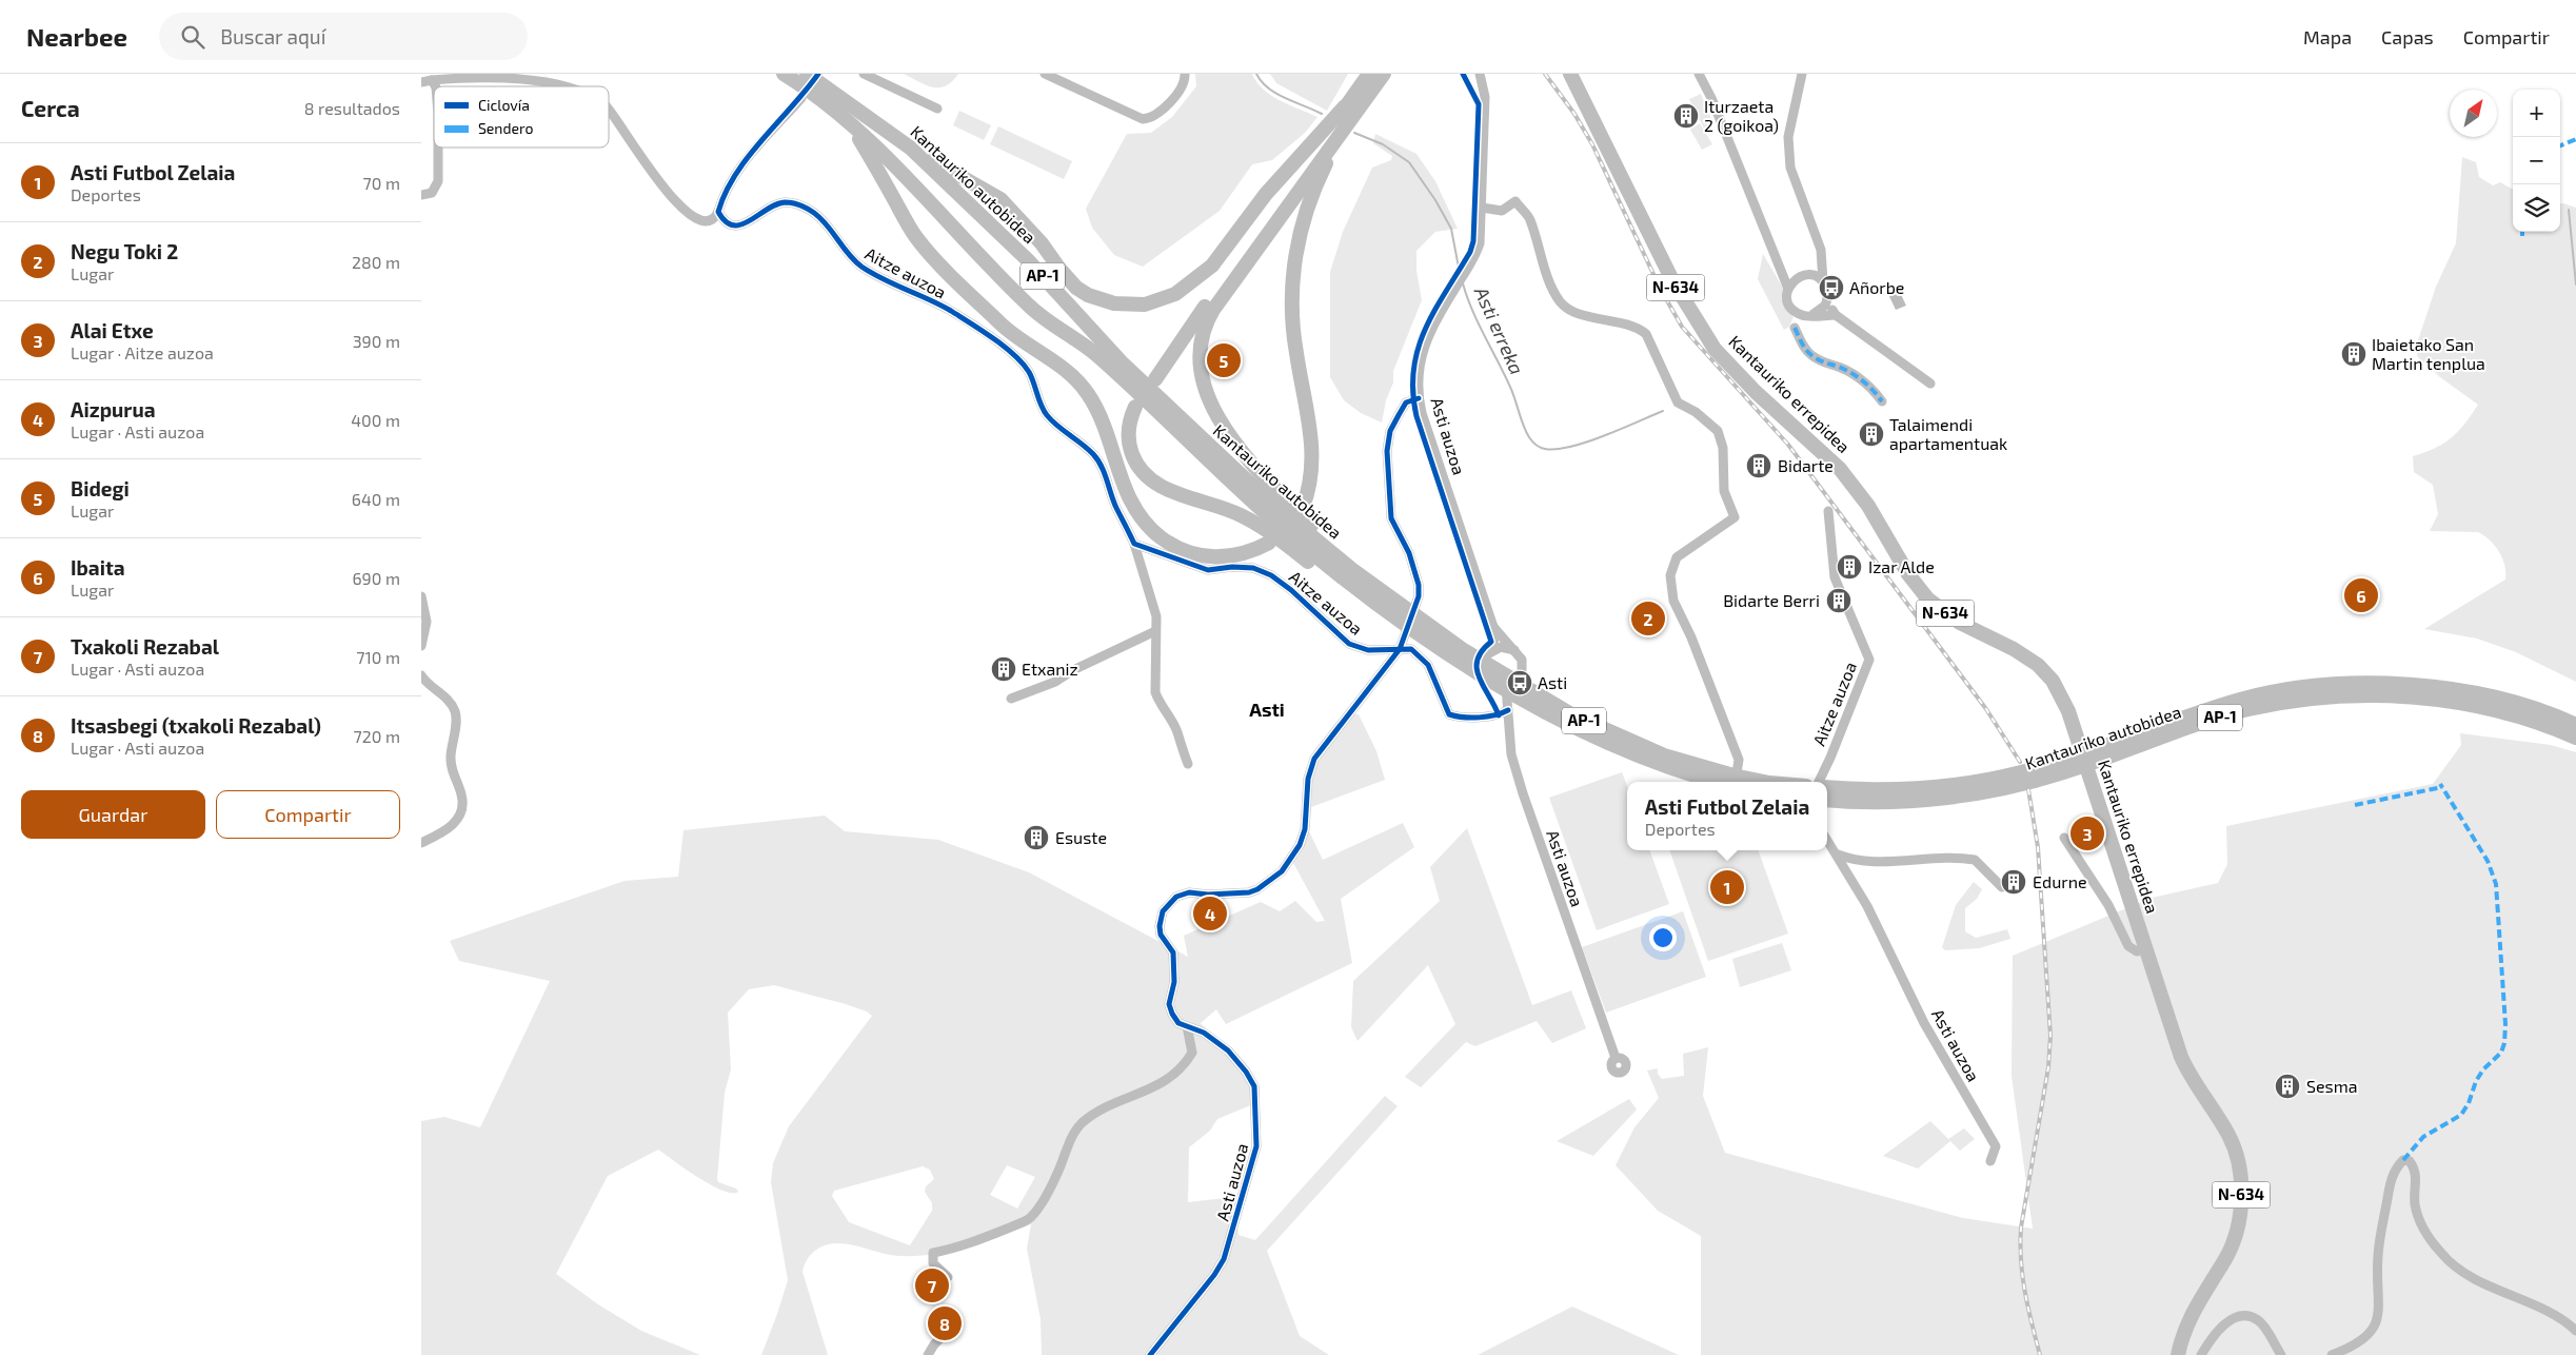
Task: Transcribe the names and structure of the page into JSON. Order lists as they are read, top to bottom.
{
  "streets": {
    "highway": [
      "Kantauriko autobidea",
      "AP-1",
      "N-634",
      "Kantauriko errepidea"
    ],
    "street": ["Aitze auzoa", "Asti auzoa"]
  },
  "crossings": [
    ["Aitze auzoa", "Asti auzoa"]
  ],
  "districts": ["Asti"],
  "water": ["Asti erreka"],
  "places": {
    "building": [
      "Iturzaeta 2 (goikoa)",
      "Ibaietako San Martin tenplua",
      "Talaimendi apartamentuak",
      "Bidarte",
      "Izar Alde",
      "Bidarte Berri",
      "Etxaniz",
      "Esuste",
      "Edurne",
      "Sesma"
    ],
    "bus stop": ["Añorbe", "Asti"]
  },
  "legend": ["Ciclovía", "Sendero"],
  "north": "top right",
  "page": {
    "header": "Nearbee",
    "search": "Buscar aquí",
    "nav": ["Mapa", "Capas", "Compartir"],
    "heading": ["Cerca", "8 resultados"],
    "map_buttons": ["+", "−"],
    "list": [
      {
        "mark": "1",
        "name": "Asti Futbol Zelaia",
        "note": "Deportes",
        "value": "70 m"
      },
      {
        "mark": "2",
        "name": "Negu Toki 2",
        "note": "Lugar",
        "value": "280 m"
      },
      {
        "mark": "3",
        "name": "Alai Etxe",
        "note": "Lugar · Aitze auzoa",
        "value": "390 m"
      },
      {
        "mark": "4",
        "name": "Aizpurua",
        "note": "Lugar · Asti auzoa",
        "value": "400 m"
      },
      {
        "mark": "5",
        "name": "Bidegi",
        "note": "Lugar",
        "value": "640 m"
      },
      {
        "mark": "6",
        "name": "Ibaita",
        "note": "Lugar",
        "value": "690 m"
      },
      {
        "mark": "7",
        "name": "Txakoli Rezabal",
        "note": "Lugar · Asti auzoa",
        "value": "710 m"
      },
      {
        "mark": "8",
        "name": "Itsasbegi (txakoli Rezabal)",
        "note": "Lugar · Asti auzoa",
        "value": "720 m"
      }
    ],
    "pins": [
      "5",
      "6",
      "2",
      "3",
      "1",
      "4",
      "7",
      "8"
    ],
    "buttons": ["Guardar", "Compartir"],
    "popup": ["Asti Futbol Zelaia", "Deportes"]
  }
}
